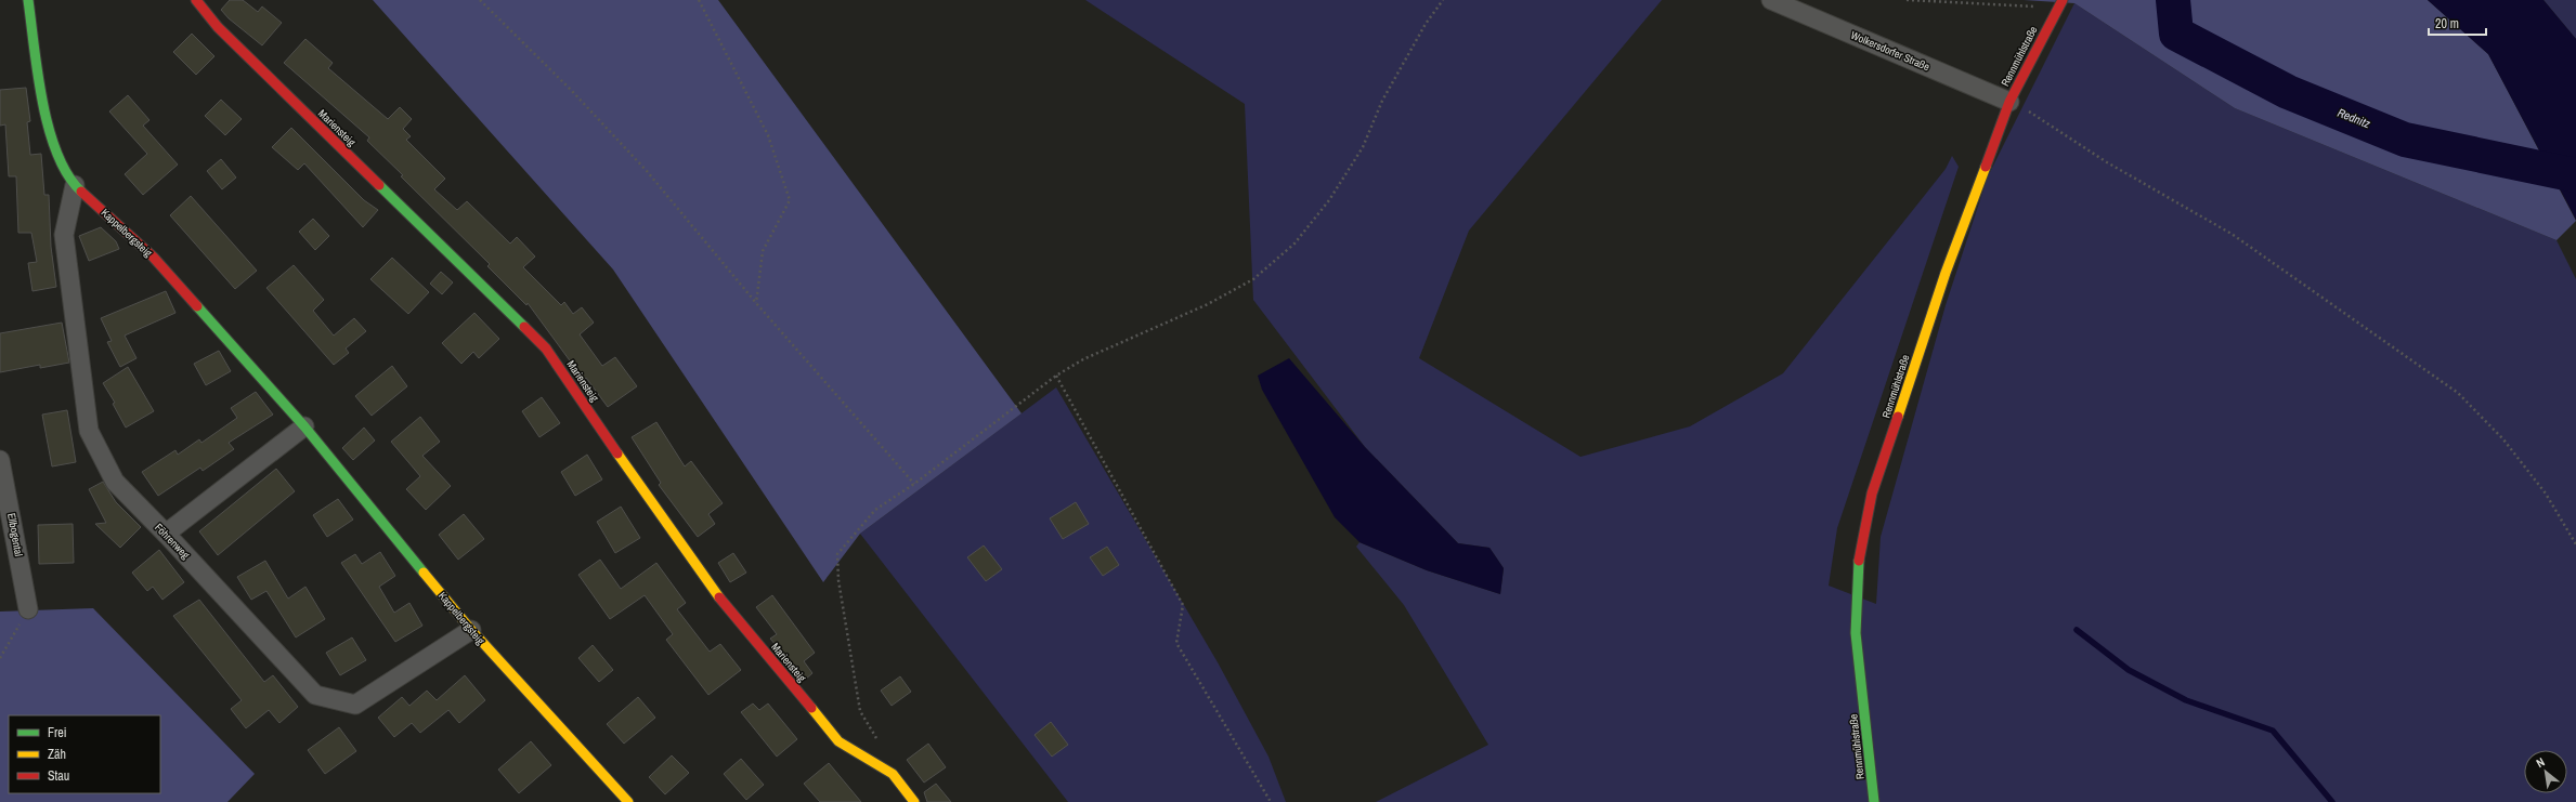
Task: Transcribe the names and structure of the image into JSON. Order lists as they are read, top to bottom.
{
  "streets": {
    "street": [
      "Wolkersdorfer Straße",
      "Rennmühlstraße",
      "Mariensteig",
      "Kappelbergsteig",
      "Ellbogental",
      "Föhrenweg"
    ]
  },
  "crossings": [
    ["Wolkersdorfer Straße", "Rennmühlstraße"],
    ["Kappelbergsteig", "Föhrenweg"]
  ],
  "water": ["Rednitz"],
  "legend": ["Frei", "Zäh", "Stau"],
  "scale_bar": "20 m",
  "north": "top left"
}
